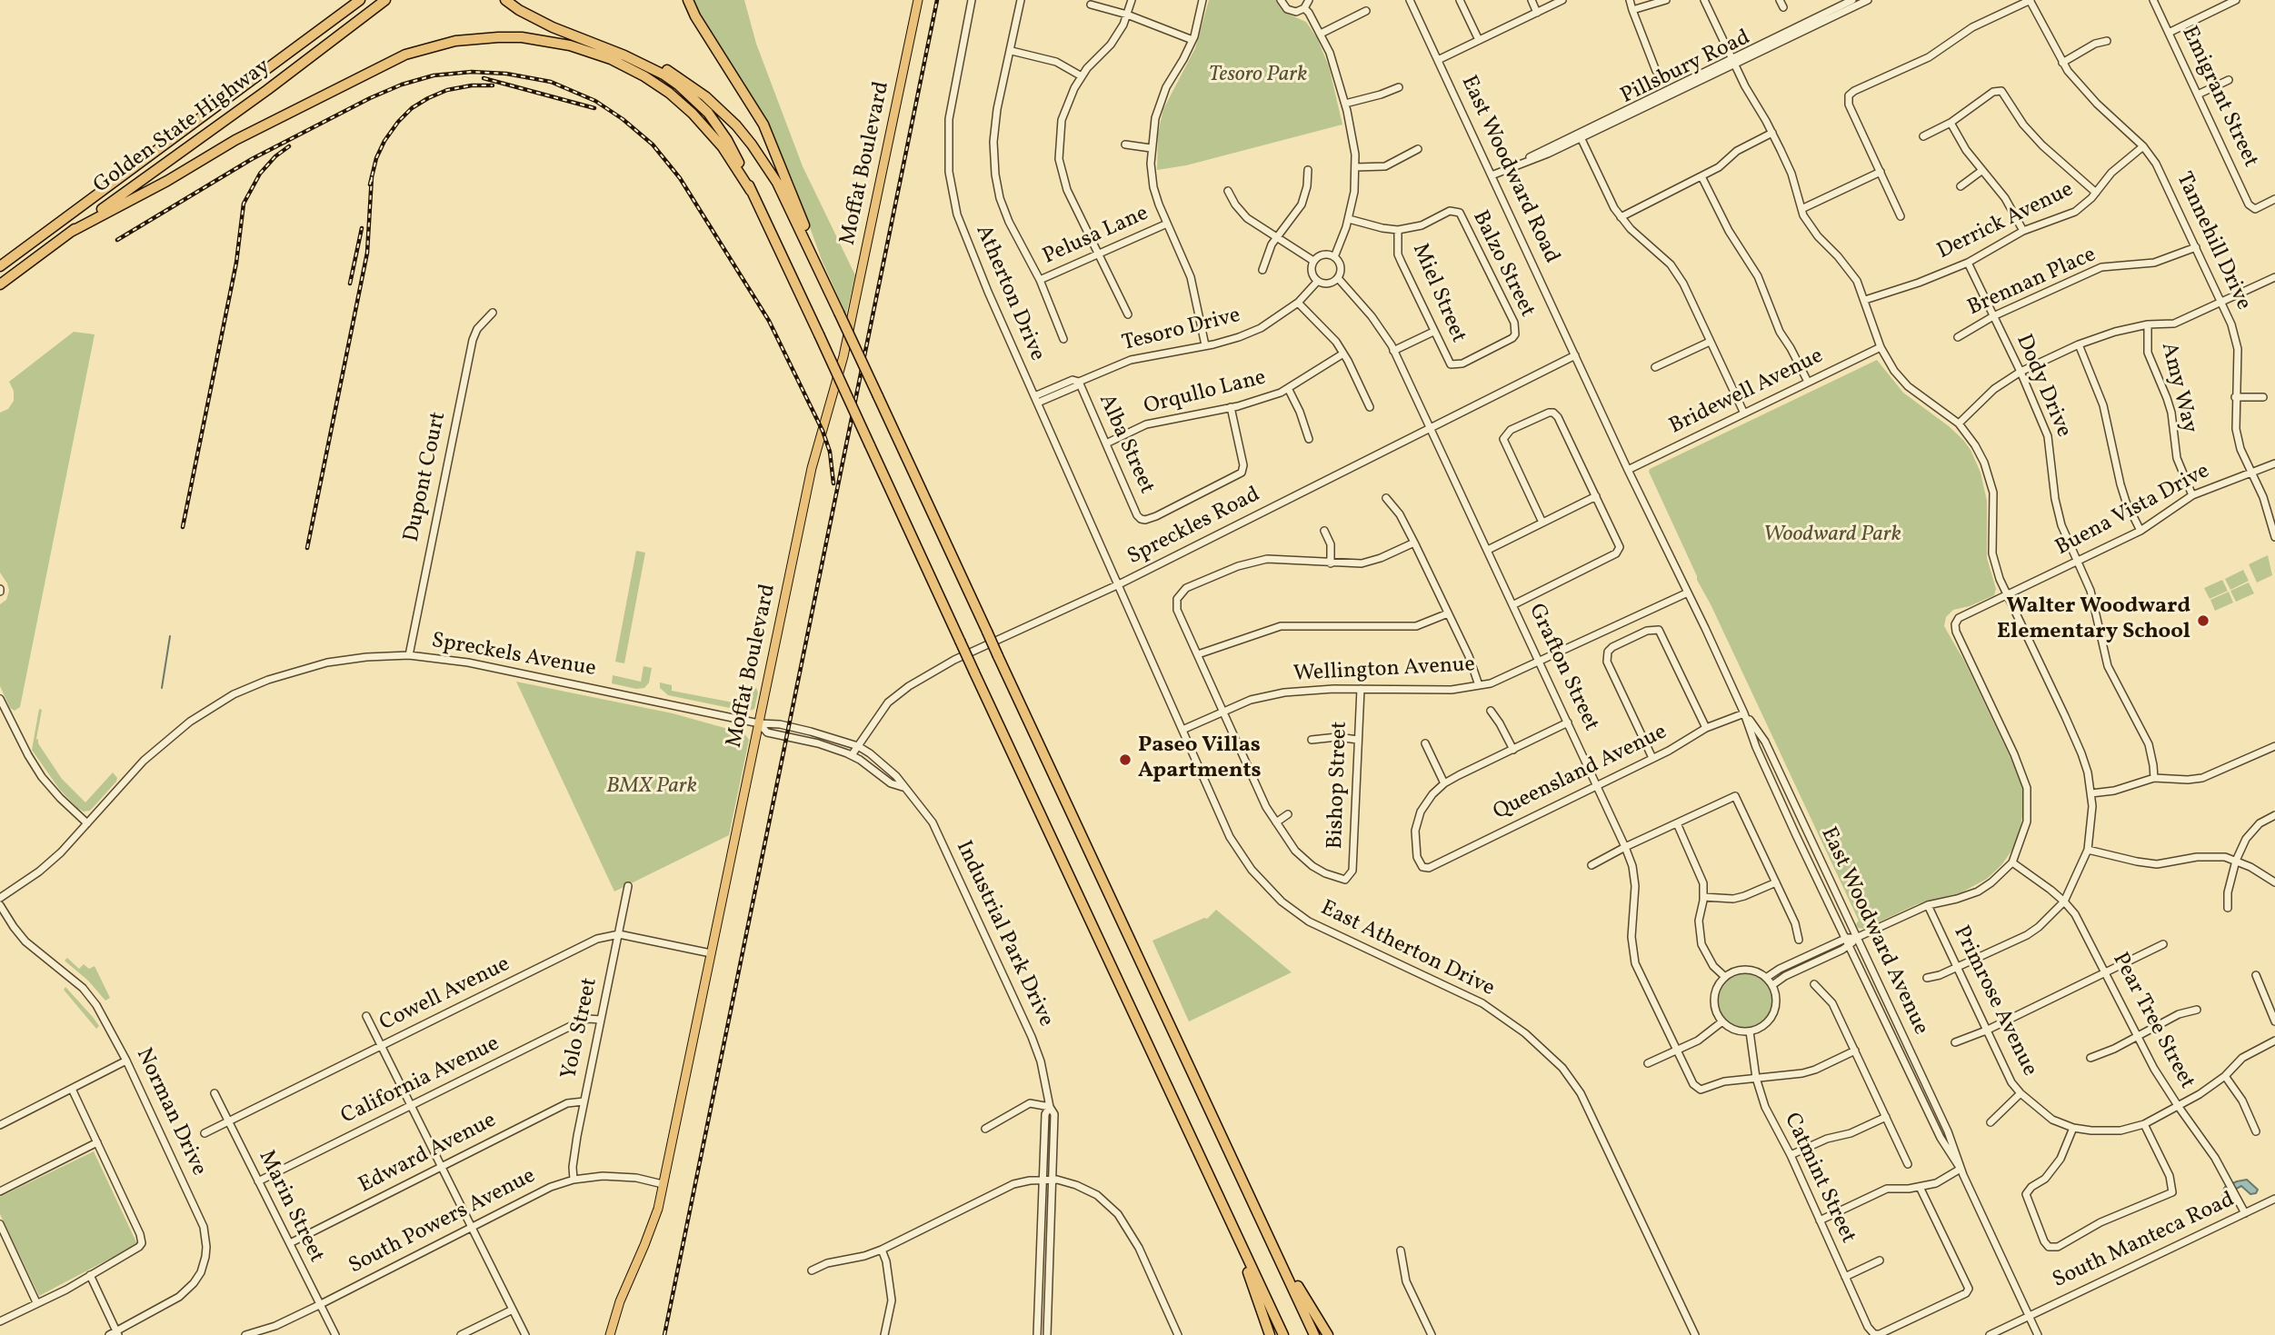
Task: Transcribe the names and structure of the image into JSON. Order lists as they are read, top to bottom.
{
  "streets": {
    "highway": ["Golden State Highway"],
    "main road": ["Moffat Boulevard"],
    "street": [
      "Pillsbury Road",
      "Emigrant Street",
      "East Woodward Road",
      "Derrick Avenue",
      "Pelusa Lane",
      "Tannehill Drive",
      "Balzo Street",
      "Brennan Place",
      "Atherton Drive",
      "Miel Street",
      "Tesoro Drive",
      "Dody Drive",
      "Amy Way",
      "Bridewell Avenue",
      "Orqullo Lane",
      "Alba Street",
      "Dupont Court",
      "Buena Vista Drive",
      "Spreckles Road",
      "Spreckels Avenue",
      "Grafton Street",
      "Wellington Avenue",
      "Queensland Avenue",
      "Bishop Street",
      "East Woodward Avenue",
      "Industrial Park Drive",
      "East Atherton Drive",
      "Cowell Avenue",
      "Primrose Avenue",
      "Pear Tree Street",
      "Yolo Street",
      "California Avenue",
      "Norman Drive",
      "Edward Avenue",
      "Catmint Street",
      "Marin Street",
      "South Powers Avenue",
      "South Manteca Road"
    ]
  },
  "crossings": [
    ["Pillsbury Road", "East Woodward Road"],
    ["Moffat Boulevard", "Spreckels Avenue"],
    ["Moffat Boulevard", "Industrial Park Drive"],
    ["Moffat Boulevard", "Cowell Avenue"],
    ["Moffat Boulevard", "South Powers Avenue"],
    ["East Woodward Road", "Spreckles Road"],
    ["East Woodward Road", "East Woodward Avenue"],
    ["Derrick Avenue", "Tannehill Drive"],
    ["Derrick Avenue", "Dody Drive"],
    ["Tannehill Drive", "Brennan Place"],
    ["Tannehill Drive", "Buena Vista Drive"],
    ["Balzo Street", "Miel Street"],
    ["Brennan Place", "Dody Drive"],
    ["Atherton Drive", "Tesoro Drive"],
    ["Atherton Drive", "Spreckles Road"],
    ["Atherton Drive", "East Atherton Drive"],
    ["Tesoro Drive", "Alba Street"],
    ["Tesoro Drive", "Grafton Street"],
    ["Dody Drive", "Buena Vista Drive"],
    ["Amy Way", "Buena Vista Drive"],
    ["Bridewell Avenue", "East Woodward Avenue"],
    ["Orqullo Lane", "Alba Street"],
    ["Dupont Court", "Spreckels Avenue"],
    ["Buena Vista Drive", "East Woodward Avenue"],
    ["Buena Vista Drive", "Primrose Avenue"],
    ["Buena Vista Drive", "Pear Tree Street"],
    ["Buena Vista Drive", "Catmint Street"],
    ["Spreckles Road", "Grafton Street"],
    ["Spreckles Road", "East Woodward Avenue"],
    ["Spreckles Road", "Industrial Park Drive"],
    ["Spreckles Road", "East Atherton Drive"],
    ["Spreckels Avenue", "Industrial Park Drive"],
    ["Grafton Street", "Wellington Avenue"],
    ["Grafton Street", "Queensland Avenue"],
    ["Grafton Street", "Catmint Street"],
    ["Wellington Avenue", "Bishop Street"],
    ["Wellington Avenue", "East Woodward Avenue"],
    ["Wellington Avenue", "East Atherton Drive"],
    ["Queensland Avenue", "East Woodward Avenue"],
    ["East Woodward Avenue", "South Manteca Road"],
    ["Cowell Avenue", "Yolo Street"],
    ["Cowell Avenue", "Marin Street"],
    ["Primrose Avenue", "Pear Tree Street"],
    ["Pear Tree Street", "South Manteca Road"],
    ["Yolo Street", "California Avenue"],
    ["Yolo Street", "Edward Avenue"],
    ["Yolo Street", "South Powers Avenue"],
    ["California Avenue", "Marin Street"],
    ["Edward Avenue", "Marin Street"],
    ["Marin Street", "South Powers Avenue"]
  ],
  "parks": ["Tesoro Park", "Woodward Park", "BMX Park"],
  "places": ["Walter Woodward Elementary School", "Paseo Villas Apartments"]
}
